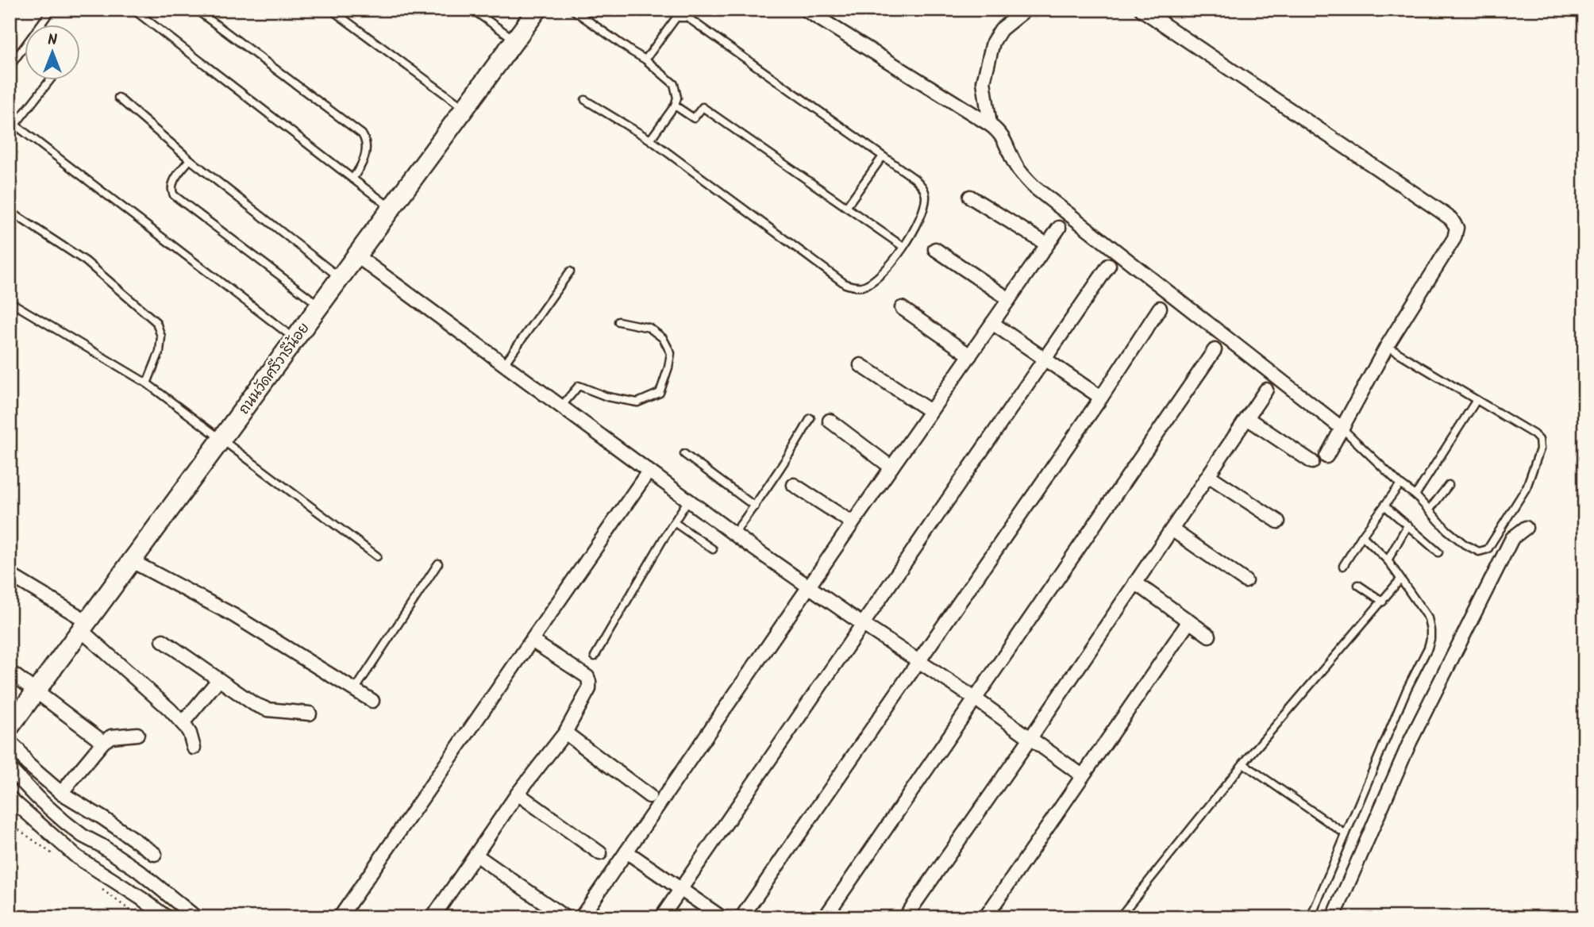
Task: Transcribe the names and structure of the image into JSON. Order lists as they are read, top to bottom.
{
  "streets": {
    "main road": ["ถนนวัดศรีวารีน้อย"]
  },
  "north": "top"
}
